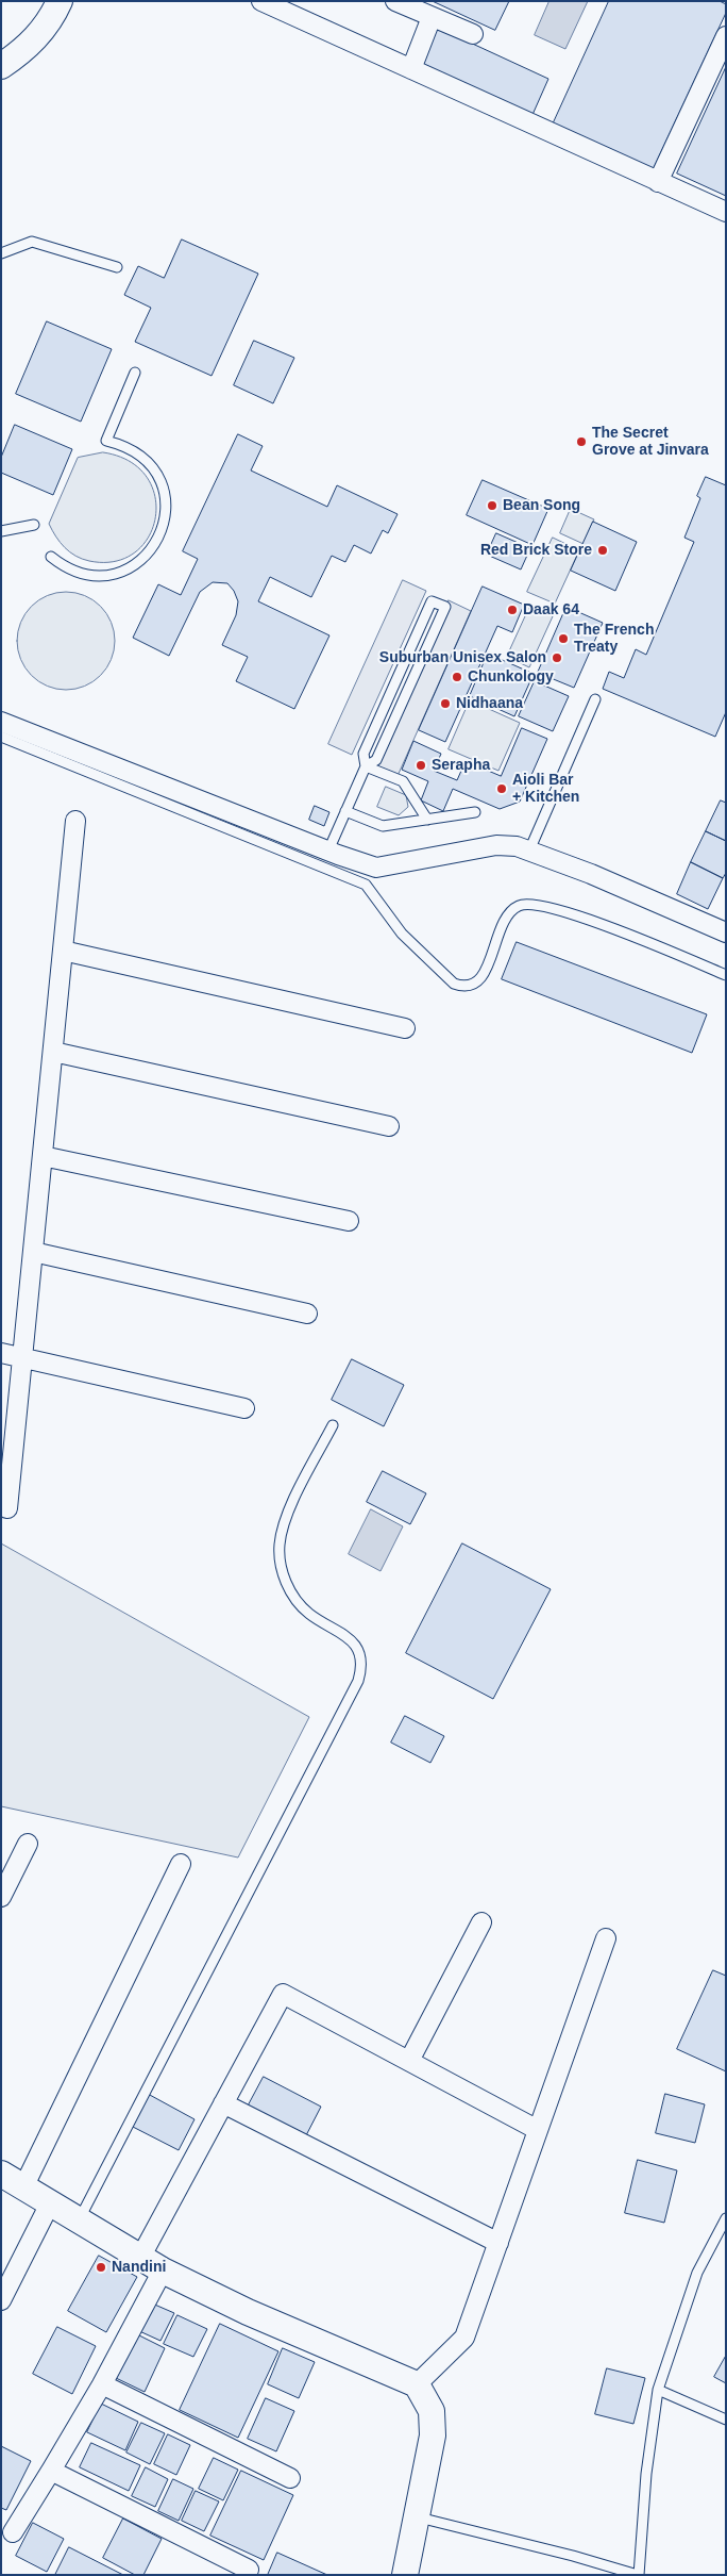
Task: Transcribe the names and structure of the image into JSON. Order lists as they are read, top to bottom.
{
  "places": [
    "The Secret Grove at Jinvara",
    "Bean Song",
    "Red Brick Store",
    "Daak 64",
    "The French Treaty",
    "Suburban Unisex Salon",
    "Chunkology",
    "Nidhaana",
    "Serapha",
    "Aioli Bar + Kitchen",
    "Nandini"
  ]
}
